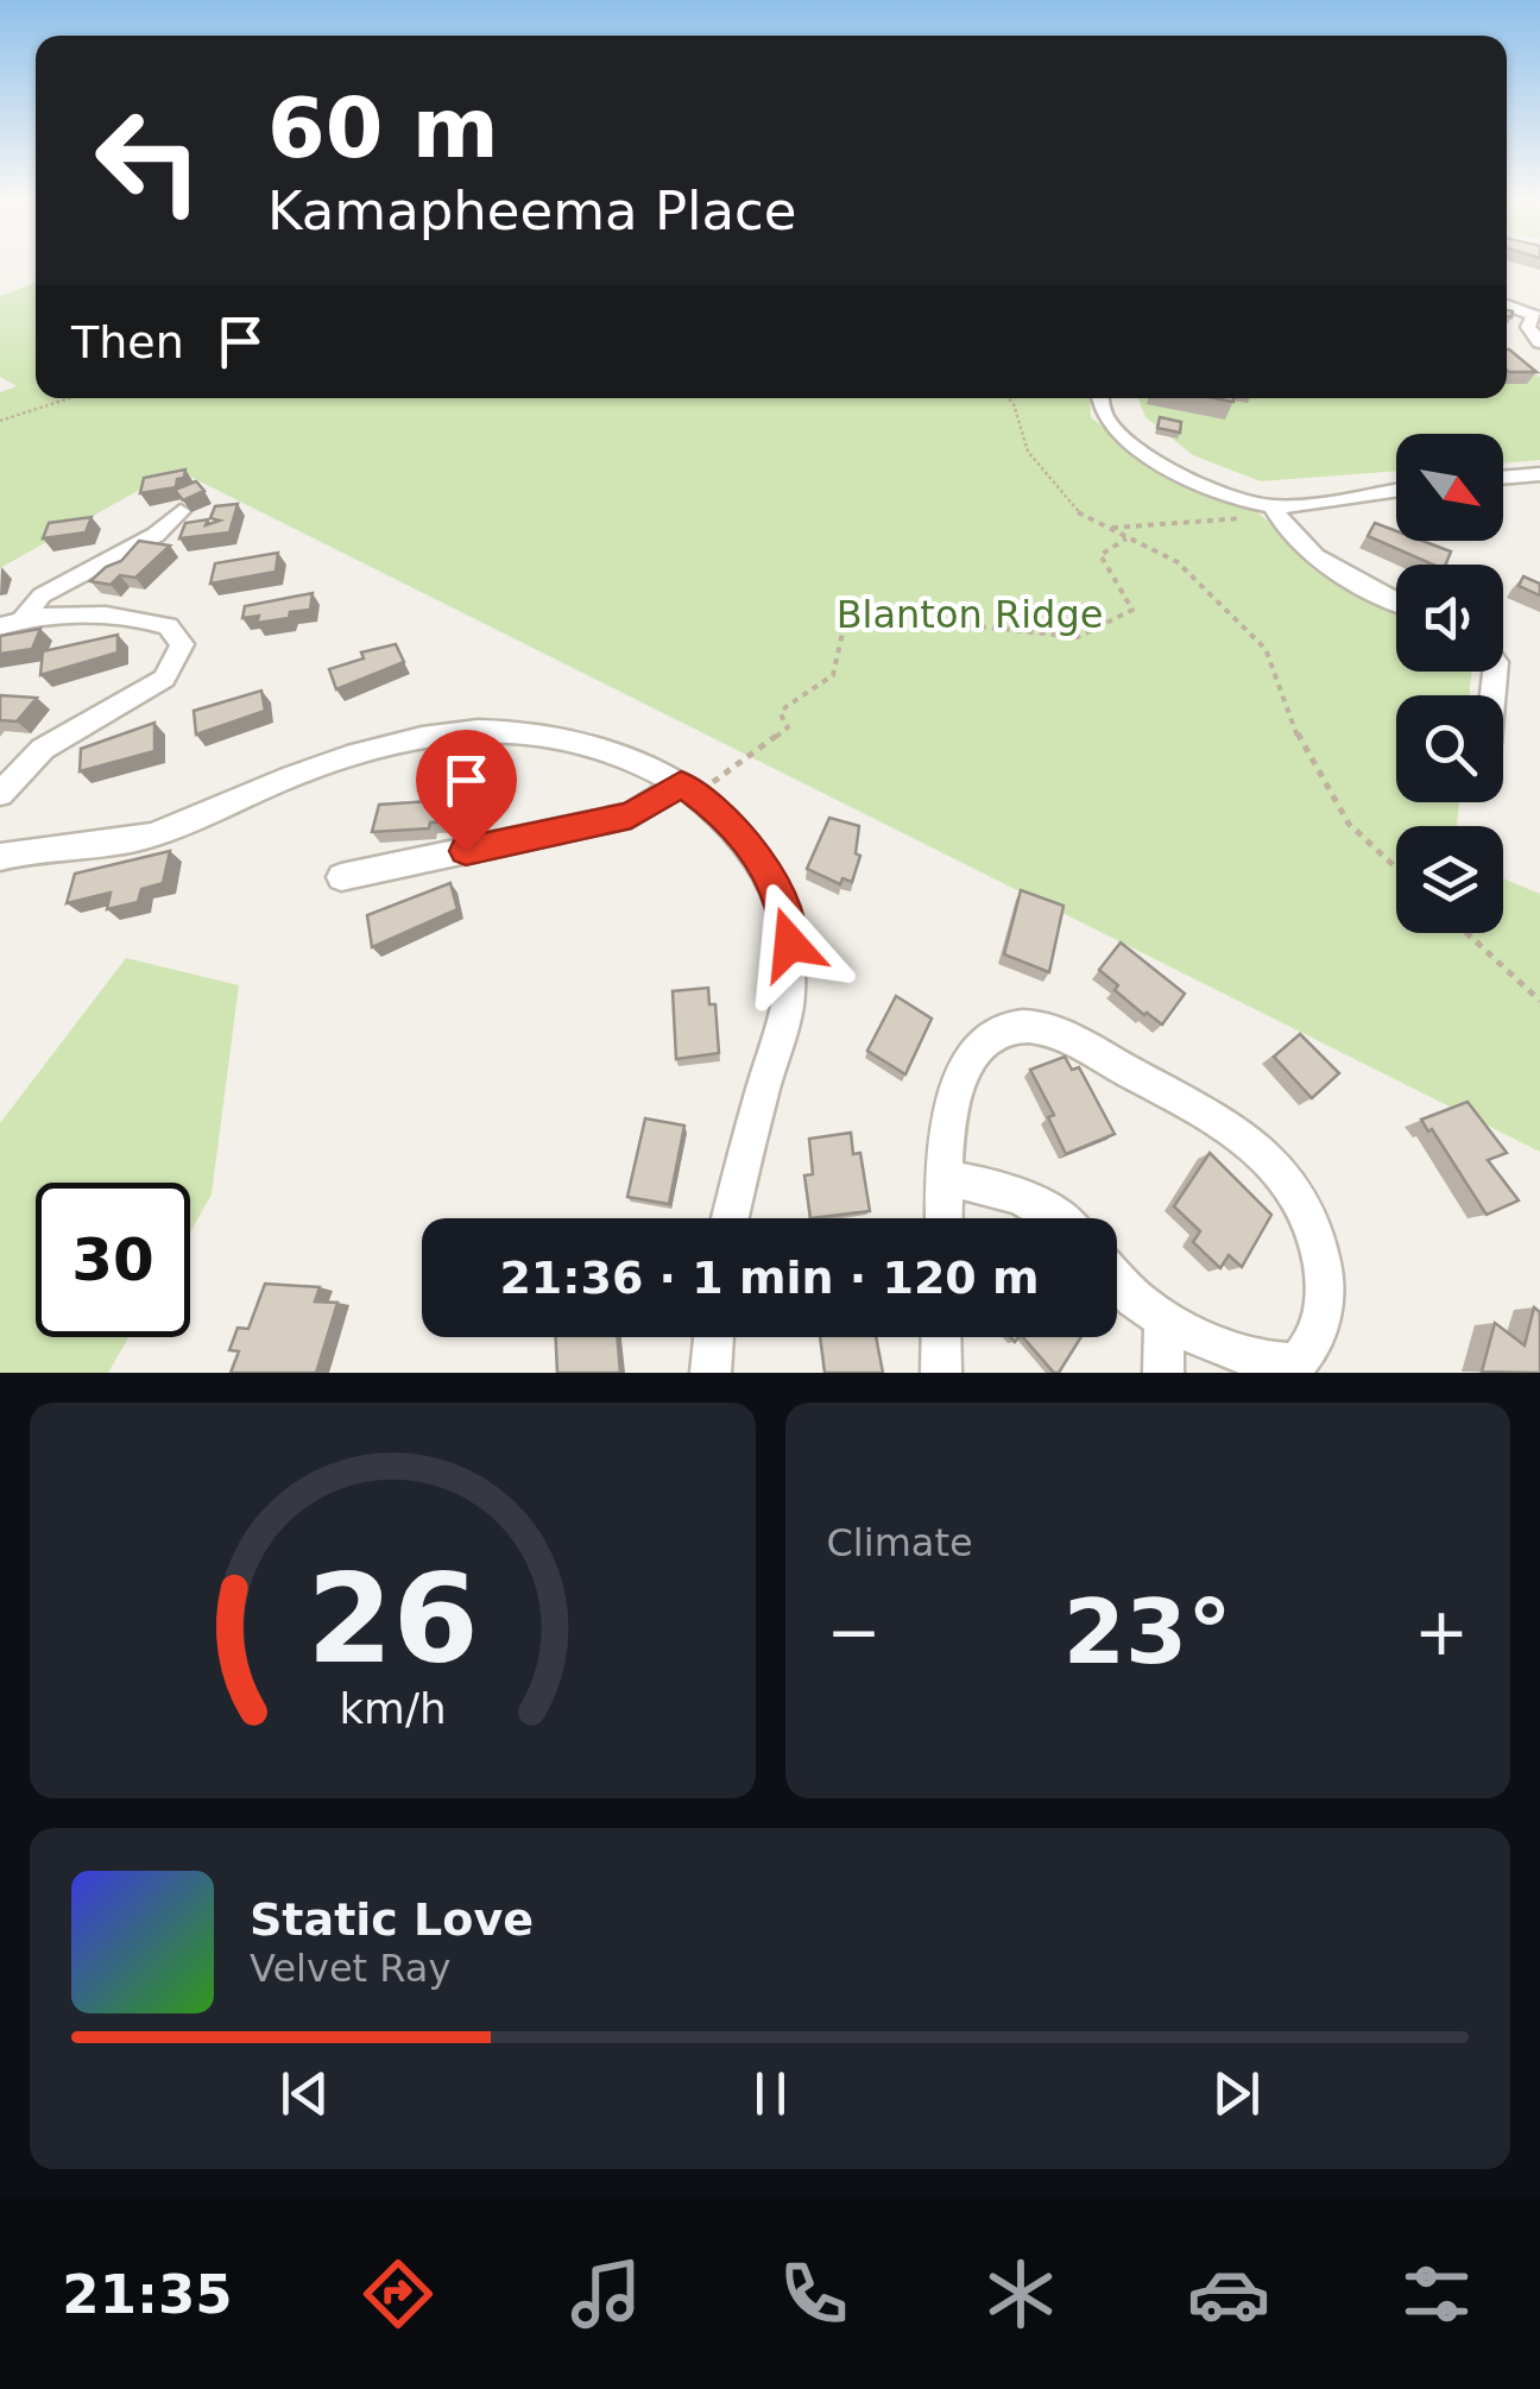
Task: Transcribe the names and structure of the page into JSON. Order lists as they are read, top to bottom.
{
  "parks": ["Blanton Ridge"],
  "north": "bottom right",
  "page": {
    "turn": ["60 m", "Kamapheema Place"],
    "then": "Then",
    "limit": "30",
    "trip": "21:36 · 1 min · 120 m",
    "tile": "Climate",
    "heat": ["−", "23°", "+"],
    "song": ["Static Love", "Velvet Ray"],
    "tabs": "21:35",
    "gauge": ["26", "km/h"]
  }
}
